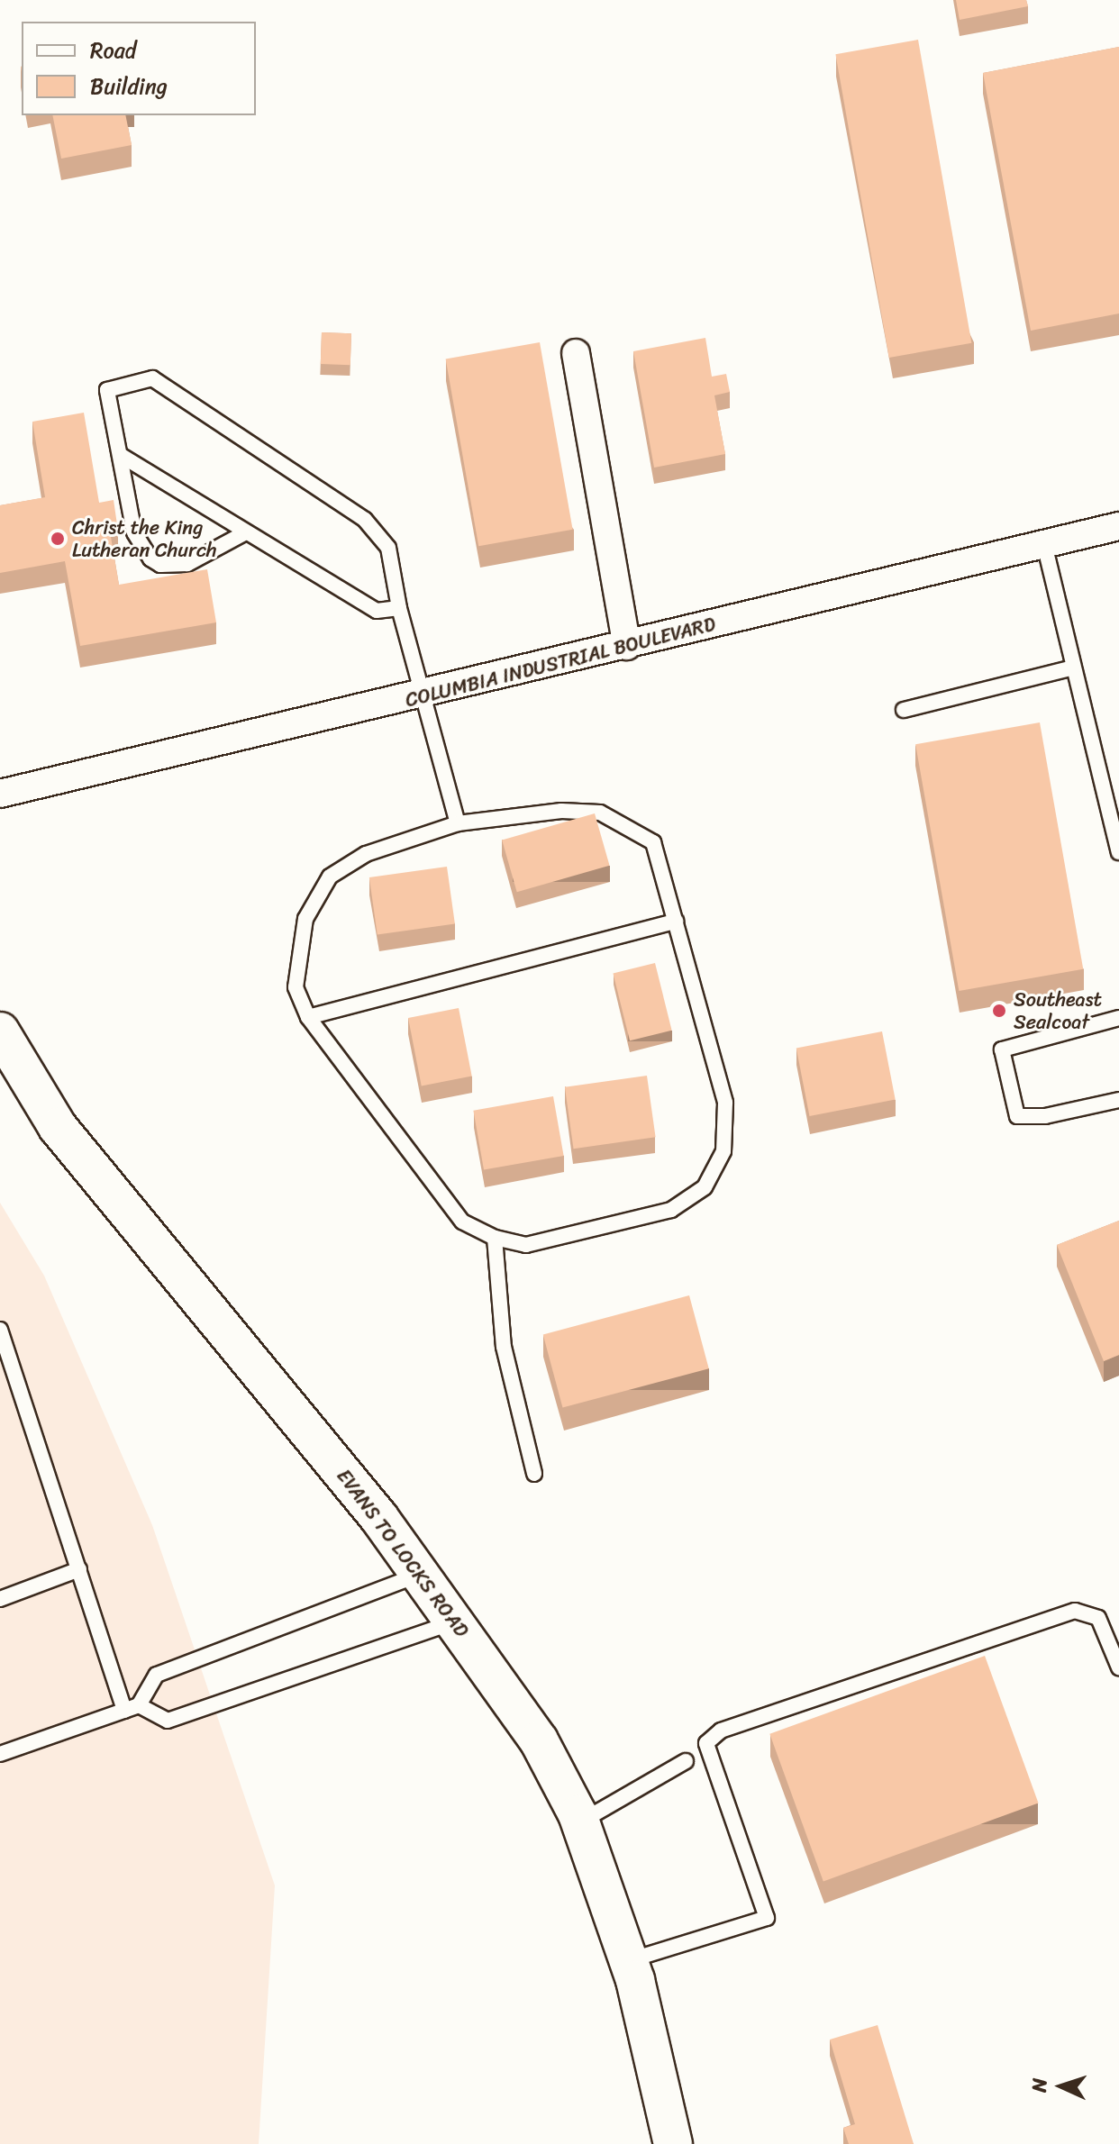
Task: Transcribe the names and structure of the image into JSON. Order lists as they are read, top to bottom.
{
  "streets": {
    "street": ["COLUMBIA INDUSTRIAL BOULEVARD", "EVANS TO LOCKS ROAD"]
  },
  "places": ["Christ the King Lutheran Church", "Southeast Sealcoat"],
  "legend": ["Road", "Building"],
  "north": "left"
}
